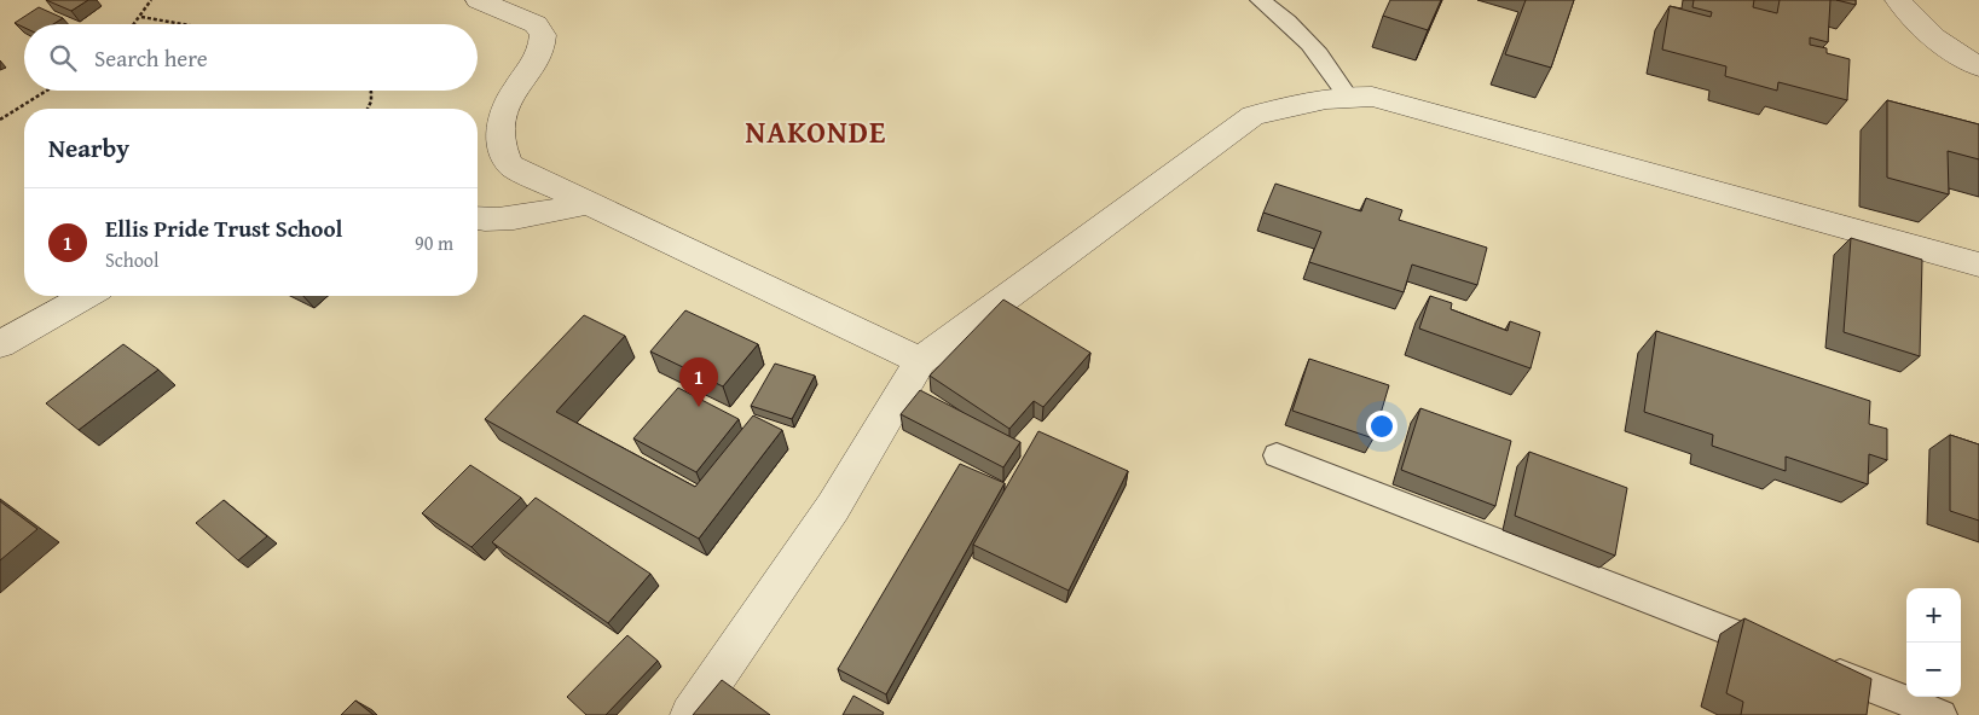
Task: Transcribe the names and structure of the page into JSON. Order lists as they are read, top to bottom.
{
  "districts": ["NAKONDE"],
  "page": {
    "search": "Search here",
    "heading": "Nearby",
    "list": [
      {
        "mark": "1",
        "name": "Ellis Pride Trust School",
        "note": "School",
        "value": "90 m"
      }
    ],
    "pins": "1",
    "map_buttons": ["+", "−"]
  }
}
